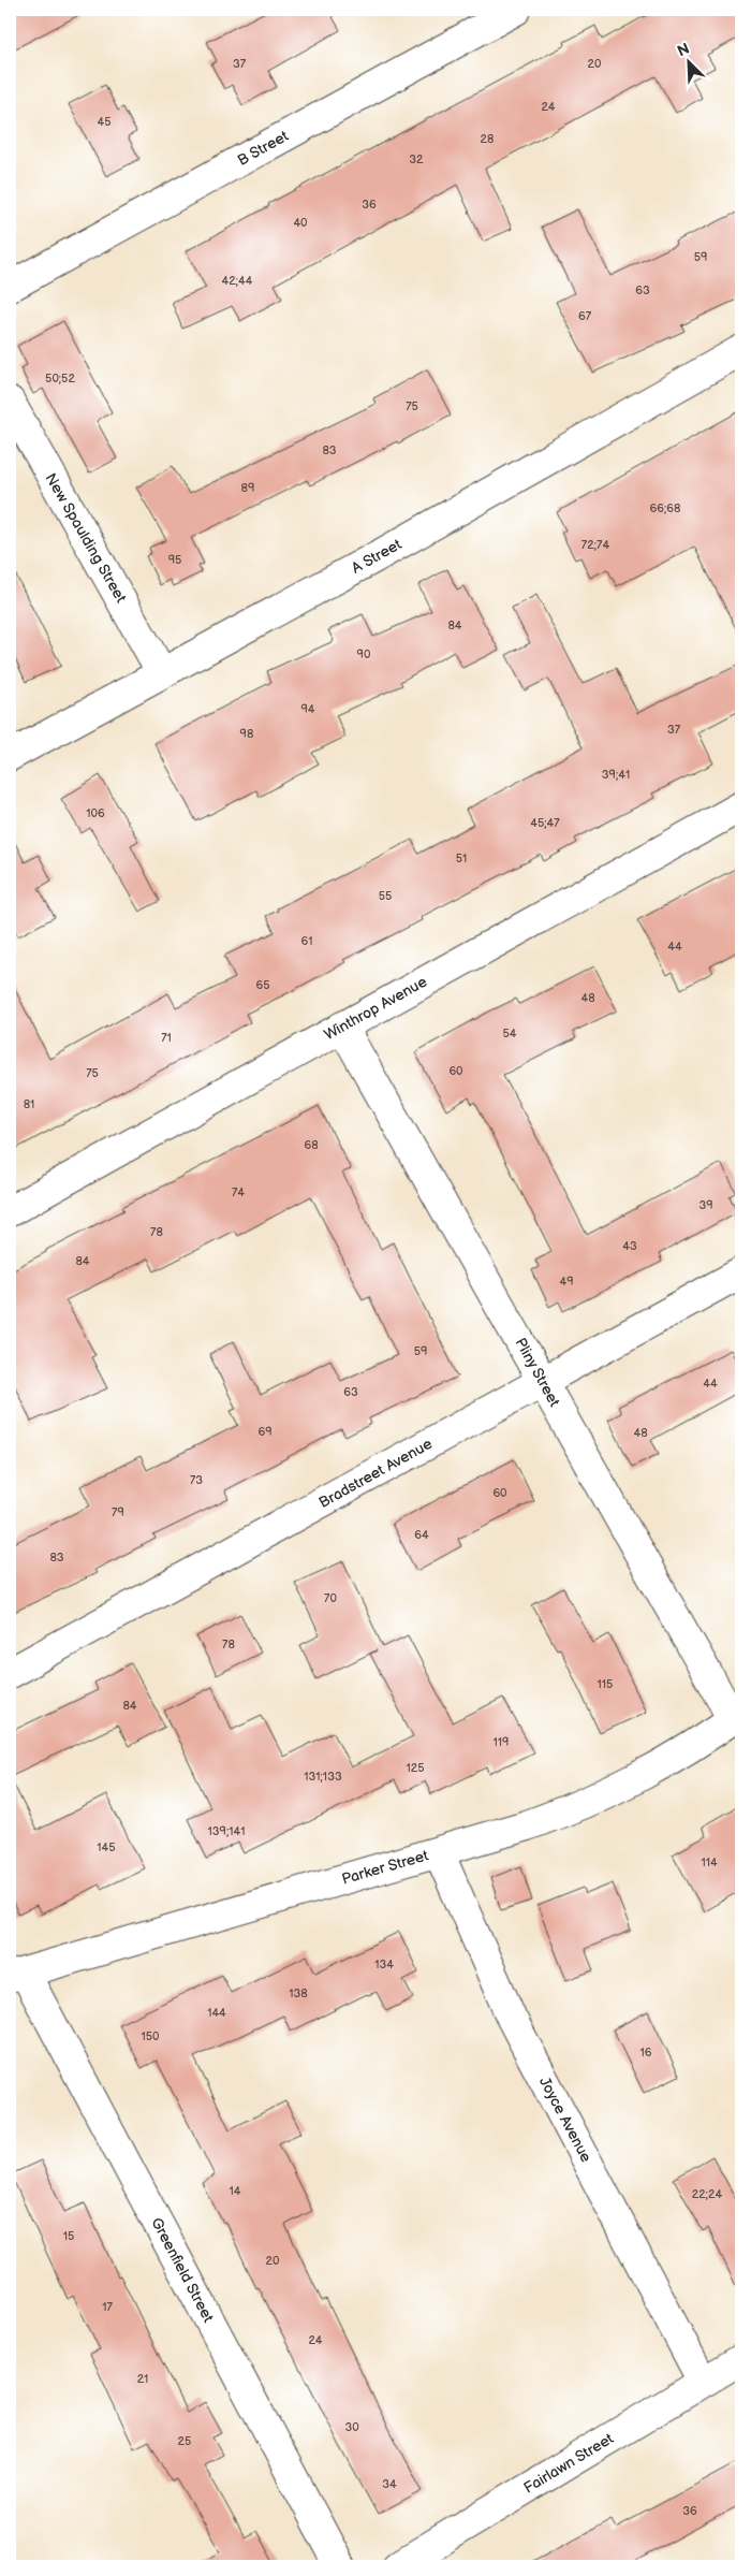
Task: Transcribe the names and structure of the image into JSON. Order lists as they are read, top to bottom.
{
  "streets": {
    "street": [
      "B Street",
      "New Spaulding Street",
      "A Street",
      "Winthrop Avenue",
      "Pliny Street",
      "Bradstreet Avenue",
      "Parker Street",
      "Joyce Avenue",
      "Greenfield Street",
      "Fairlawn Street"
    ]
  },
  "crossings": [
    ["New Spaulding Street", "A Street"],
    ["Winthrop Avenue", "Pliny Street"],
    ["Pliny Street", "Bradstreet Avenue"],
    ["Pliny Street", "Parker Street"],
    ["Parker Street", "Joyce Avenue"],
    ["Parker Street", "Greenfield Street"],
    ["Joyce Avenue", "Fairlawn Street"]
  ],
  "house_numbers": [
    "37",
    "20",
    "24",
    "45",
    "28",
    "32",
    "36",
    "40",
    "59",
    "42;44",
    "63",
    "67",
    "50;52",
    "75",
    "83",
    "89",
    "66;68",
    "72;74",
    "95",
    "84",
    "90",
    "94",
    "37",
    "98",
    "39;41",
    "106",
    "45;47",
    "51",
    "55",
    "61",
    "44",
    "65",
    "48",
    "54",
    "71",
    "60",
    "75",
    "81",
    "68",
    "74",
    "39",
    "78",
    "43",
    "84",
    "49",
    "59",
    "44",
    "63",
    "69",
    "48",
    "73",
    "60",
    "79",
    "64",
    "83",
    "70",
    "78",
    "115",
    "84",
    "119",
    "125",
    "131;133",
    "139;141",
    "145",
    "114",
    "134",
    "138",
    "144",
    "150",
    "16",
    "14",
    "22;24",
    "15",
    "20",
    "17",
    "24",
    "21",
    "30",
    "25",
    "34",
    "36"
  ],
  "north": "top left"
}
